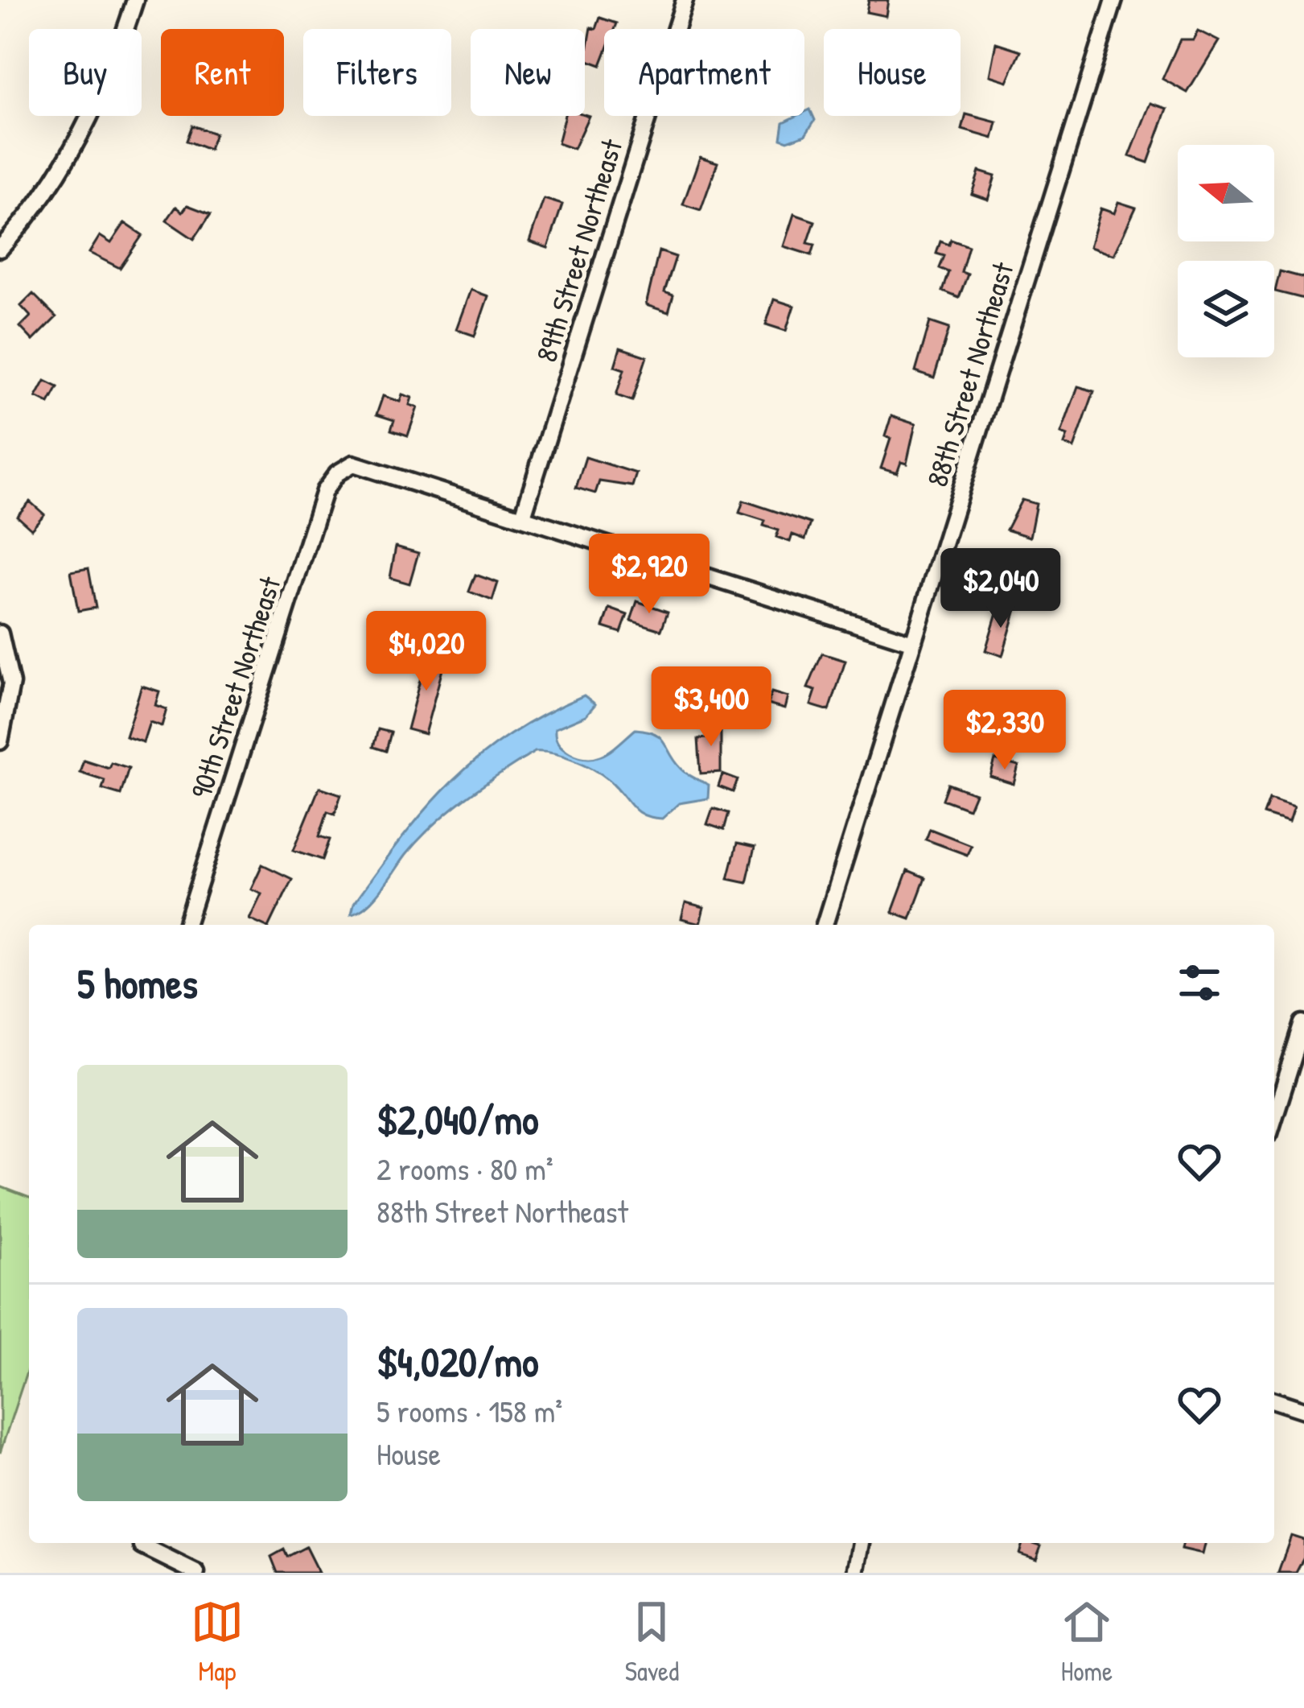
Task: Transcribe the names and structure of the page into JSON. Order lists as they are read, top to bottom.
{
  "streets": {
    "street": ["89th Street Northeast", "88th Street Northeast", "90th Street Northeast"]
  },
  "crossings": [
    ["89th Street Northeast", "90th Street Northeast"]
  ],
  "north": "left",
  "page": {
    "chip": [
      "Buy",
      "Rent",
      "Filters",
      "New",
      "Apartment",
      "House"
    ],
    "price": [
      "$2,920",
      "$2,040",
      "$4,020",
      "$3,400",
      "$2,330"
    ],
    "heading": "5 homes",
    "list": [
      {
        "name": "$2,040/mo",
        "note": "2 rooms · 80 m² · 88th Street Northeast"
      },
      {
        "name": "$4,020/mo",
        "note": "5 rooms · 158 m² · House"
      }
    ],
    "tabs": ["Map", "Saved", "Home"]
  }
}
